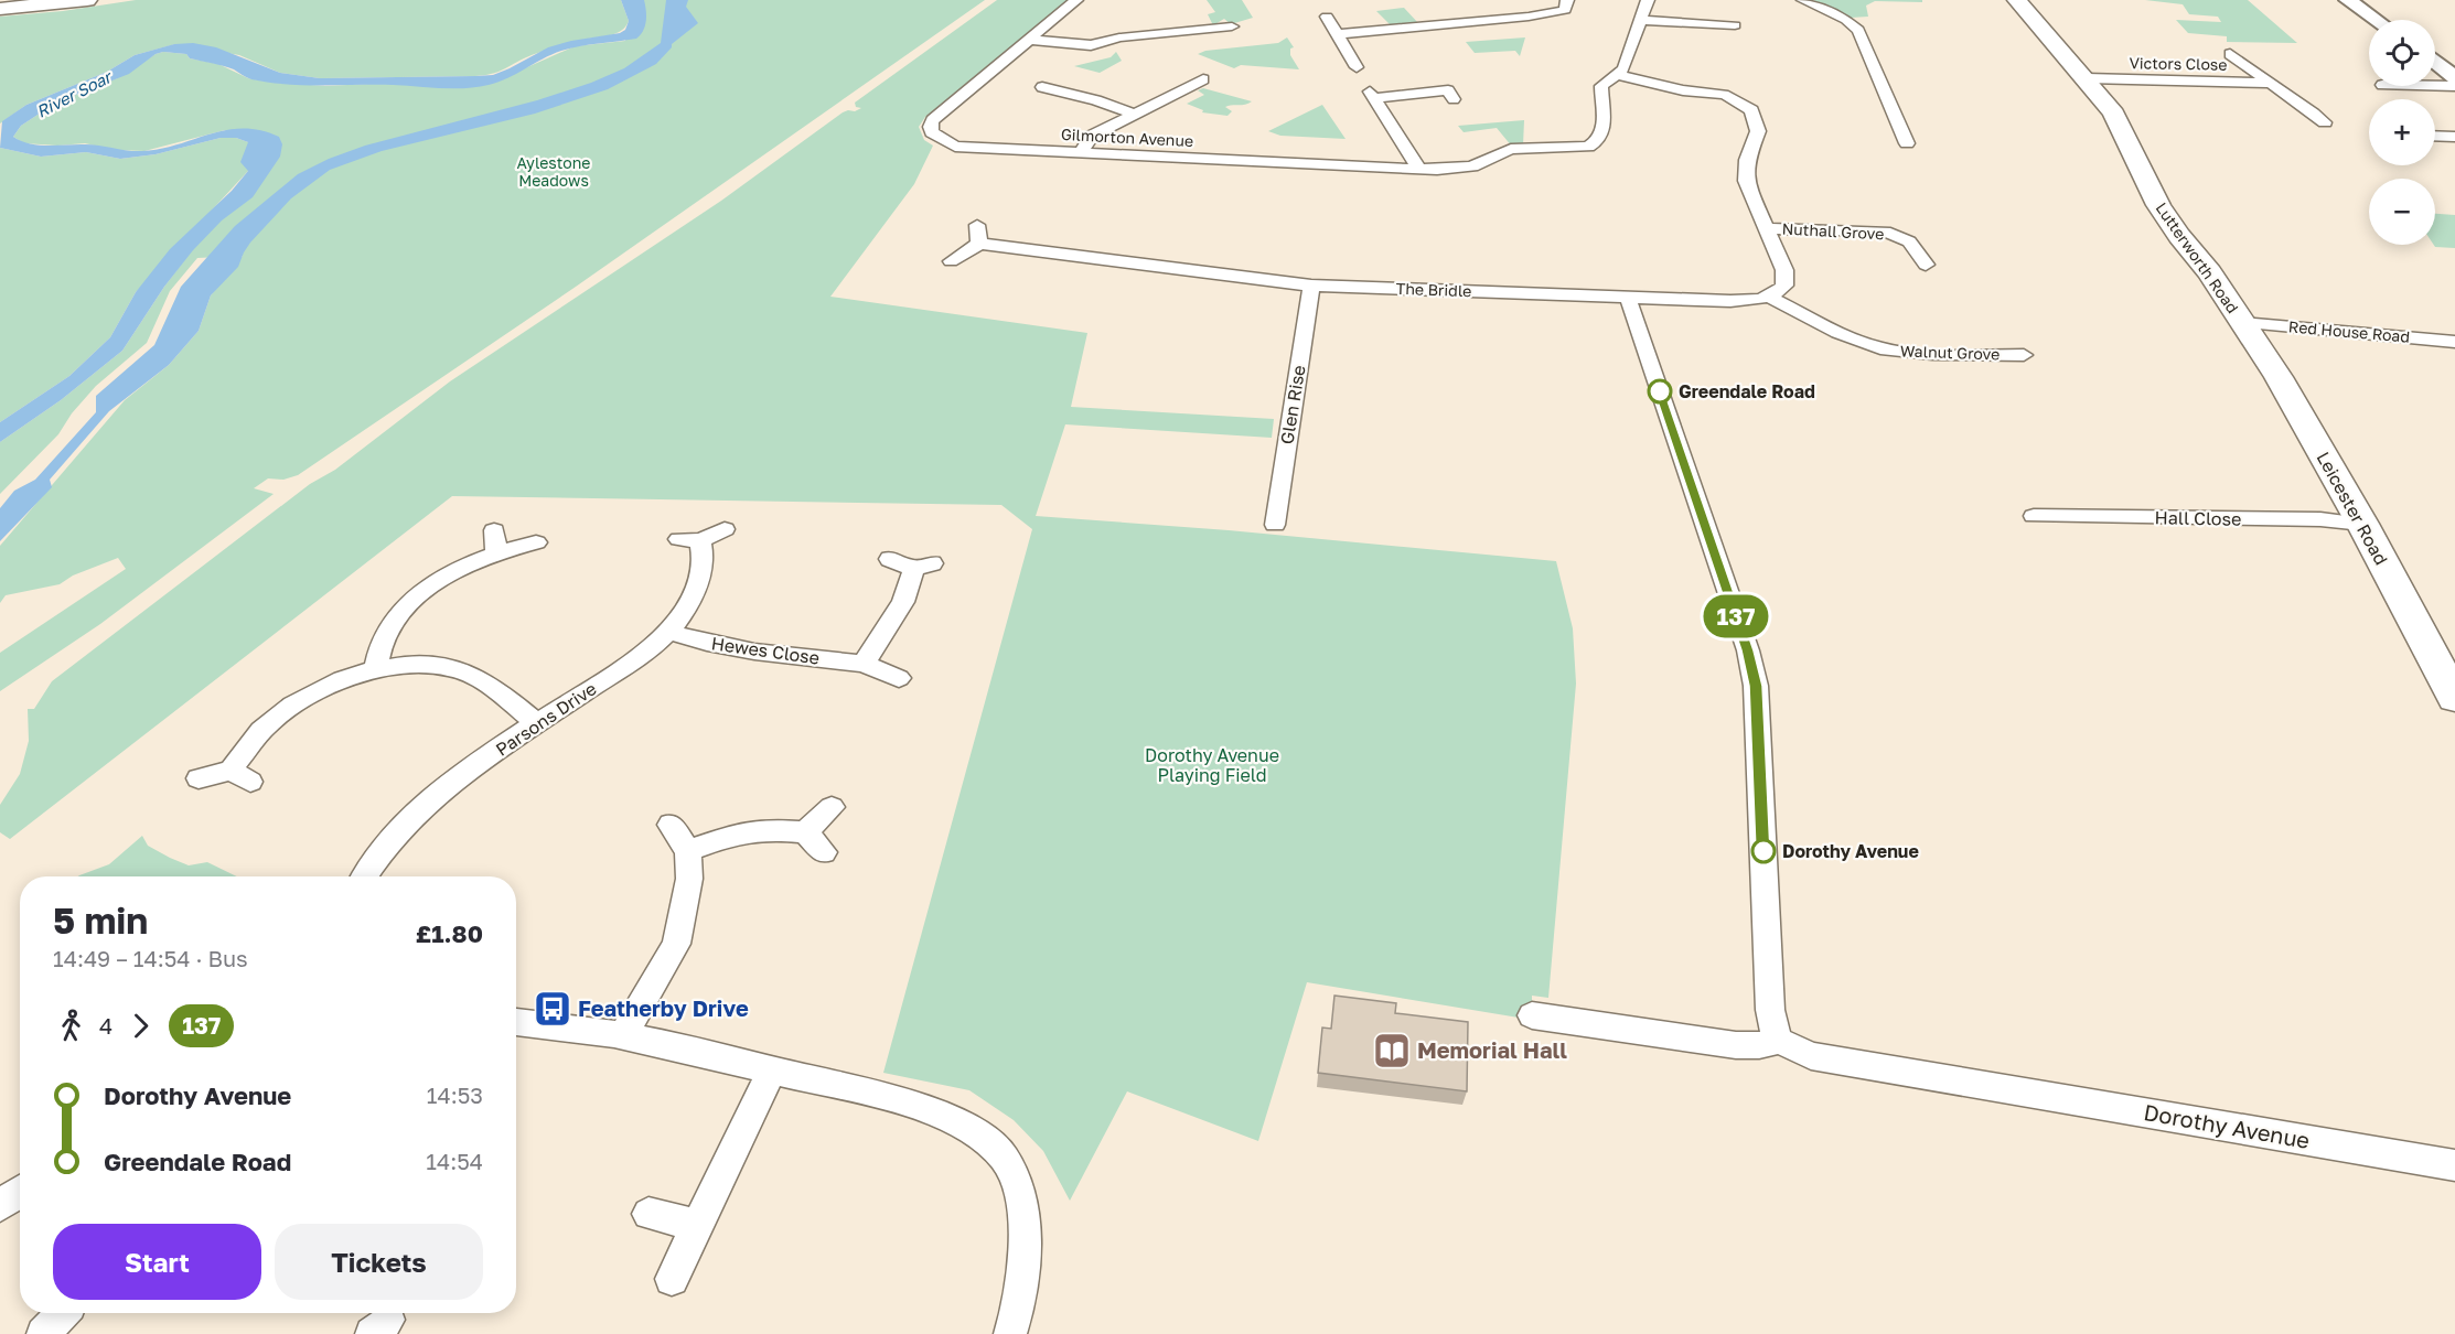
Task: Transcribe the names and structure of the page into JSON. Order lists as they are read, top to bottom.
{
  "streets": {
    "main road": ["Lutterworth Road", "Leicester Road"],
    "street": [
      "Victors Close",
      "Gilmorton Avenue",
      "Nuthall Grove",
      "The Bridle",
      "Red House Road",
      "Walnut Grove",
      "Glen Rise",
      "Hall Close",
      "Hewes Close",
      "Parsons Drive",
      "Dorothy Avenue"
    ]
  },
  "crossings": [
    ["Victors Close", "Lutterworth Road"],
    ["Lutterworth Road", "Red House Road"],
    ["Lutterworth Road", "Leicester Road"],
    ["The Bridle", "Walnut Grove"],
    ["The Bridle", "Glen Rise"],
    ["Red House Road", "Leicester Road"],
    ["Leicester Road", "Hall Close"],
    ["Hewes Close", "Parsons Drive"]
  ],
  "water": ["River Soar"],
  "parks": ["Aylestone Meadows", "Dorothy Avenue Playing Field"],
  "places": {
    "other": ["Greendale Road", "Dorothy Avenue"],
    "bus stop": ["Featherby Drive"],
    "library": ["Memorial Hall"]
  },
  "lines": ["bus line 137"],
  "page": {
    "on_map": "137",
    "map_buttons": ["+", "−"],
    "heading": ["5 min", "14:49 – 14:54 · Bus", "£1.80"],
    "legs": ["4", "137"],
    "list": [
      {
        "name": "Dorothy Avenue",
        "value": "14:53"
      },
      {
        "name": "Greendale Road",
        "value": "14:54"
      }
    ],
    "buttons": ["Start", "Tickets"]
  }
}
